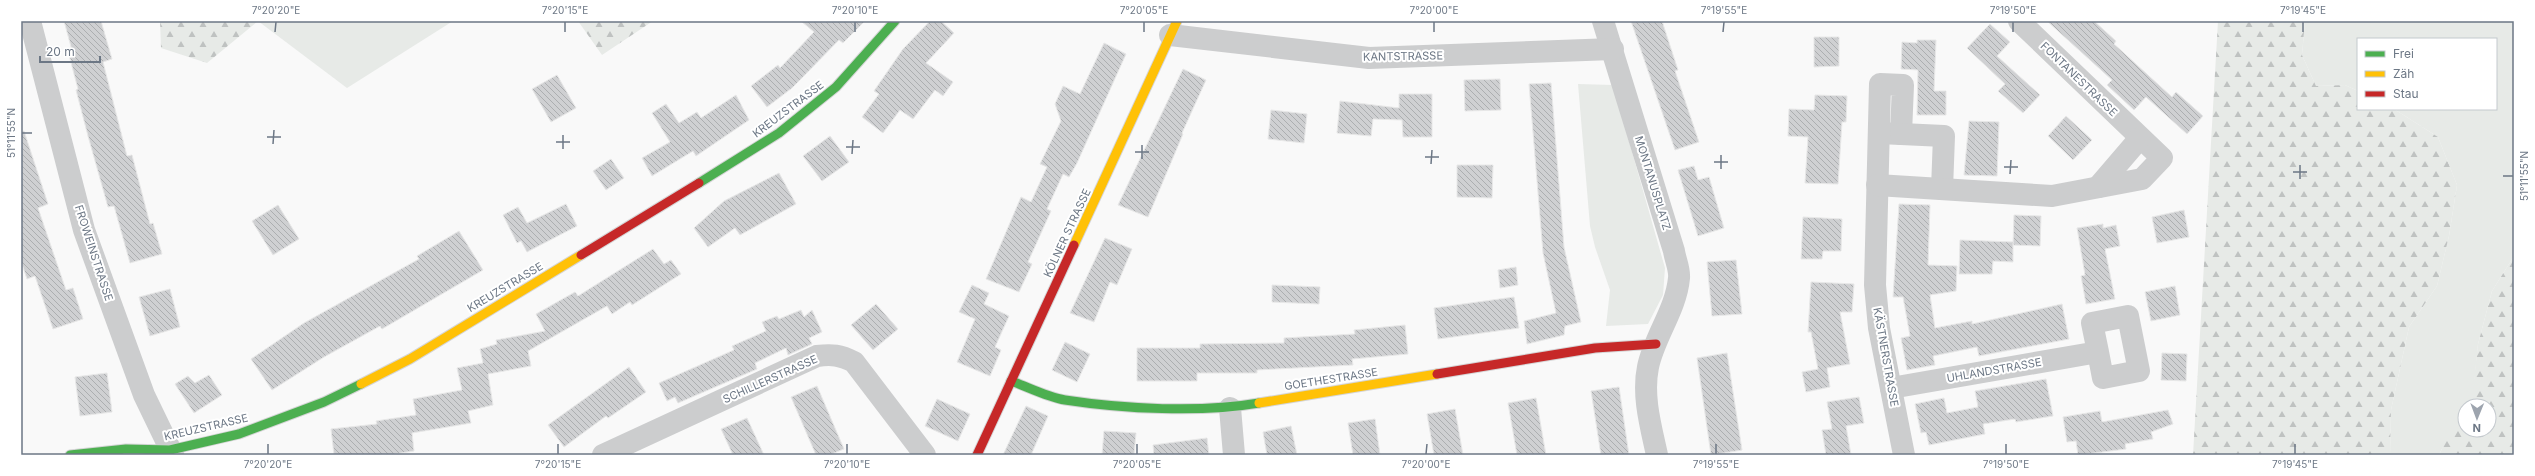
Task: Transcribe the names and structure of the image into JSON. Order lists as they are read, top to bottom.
{
  "streets": {
    "street": [
      "KANTSTRASSE",
      "FONTANESTRASSE",
      "KREUZSTRASSE",
      "MONTANUSPLATZ",
      "KÖLNER STRASSE",
      "FROWEINSTRASSE",
      "KÄSTNERSTRASSE",
      "UHLANDSTRASSE",
      "SCHILLERSTRASSE",
      "GOETHESTRASSE"
    ]
  },
  "crossings": [
    ["KANTSTRASSE", "MONTANUSPLATZ"],
    ["KANTSTRASSE", "KÖLNER STRASSE"],
    ["KREUZSTRASSE", "FROWEINSTRASSE"],
    ["MONTANUSPLATZ", "GOETHESTRASSE"],
    ["KÖLNER STRASSE", "GOETHESTRASSE"],
    ["KÄSTNERSTRASSE", "UHLANDSTRASSE"]
  ],
  "legend": ["Frei", "Zäh", "Stau"],
  "scale_bar": "20 m",
  "north": "bottom",
  "coordinates": [
    "7°20'20\"E",
    "7°20'15\"E",
    "7°20'10\"E",
    "7°20'05\"E",
    "7°20'00\"E",
    "7°19'55\"E",
    "7°19'50\"E",
    "7°19'45\"E",
    "51°11'55\"N"
  ]
}
